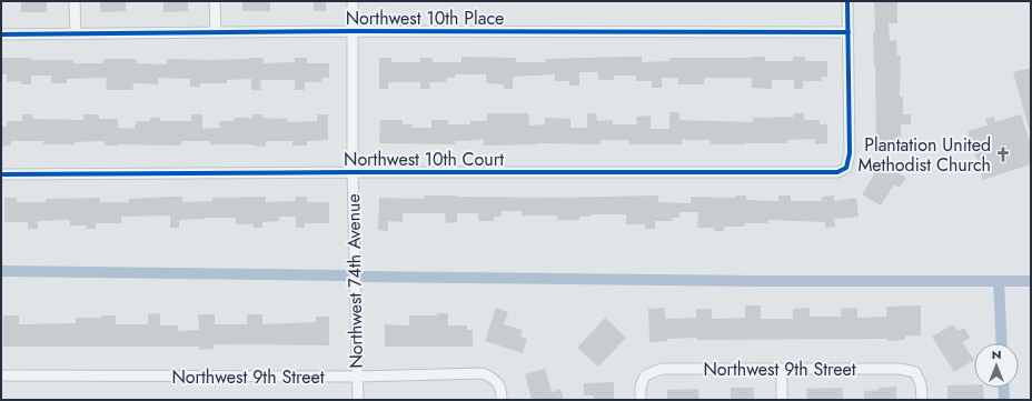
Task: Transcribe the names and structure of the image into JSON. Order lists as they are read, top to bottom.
{
  "streets": {
    "street": [
      "Northwest 10th Place",
      "Northwest 10th Court",
      "Northwest 74th Avenue",
      "Northwest 9th Street"
    ]
  },
  "crossings": [
    ["Northwest 10th Place", "Northwest 10th Court"],
    ["Northwest 10th Place", "Northwest 74th Avenue"],
    ["Northwest 10th Court", "Northwest 74th Avenue"],
    ["Northwest 74th Avenue", "Northwest 9th Street"]
  ],
  "places": {
    "church": ["Plantation United Methodist Church"]
  },
  "north": "top"
}
